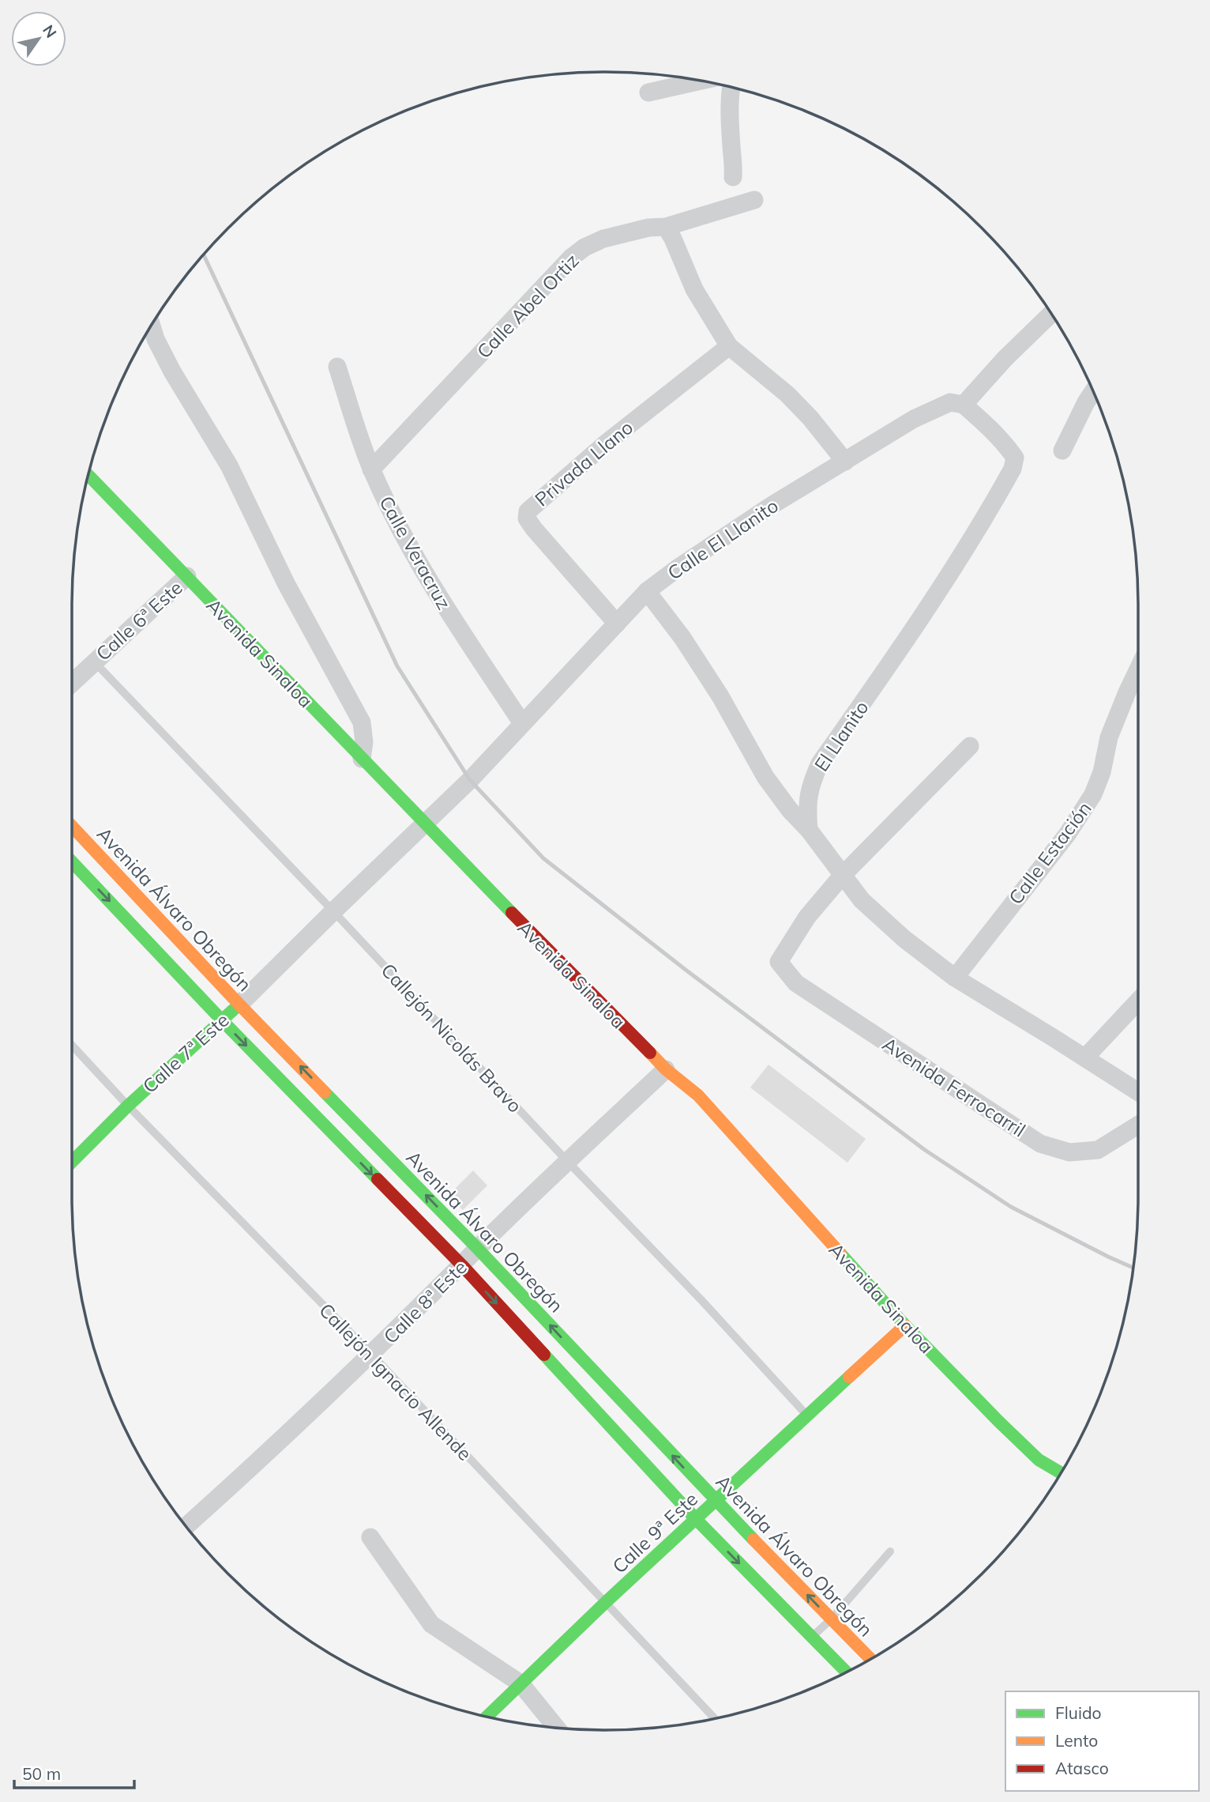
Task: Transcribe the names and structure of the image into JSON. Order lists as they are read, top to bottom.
{
  "streets": {
    "street": [
      "Calle Abel Ortiz",
      "Privada Llano",
      "Calle El Llanito",
      "Calle Veracruz",
      "Calle 6ª Este",
      "Avenida Sinaloa",
      "El Llanito",
      "Calle Estación",
      "Avenida Álvaro Obregón",
      "Calle 7ª Este",
      "Avenida Ferrocarril",
      "Calle 8ª Este",
      "Calle 9ª Este"
    ],
    "lane": ["Callejón Nicolás Bravo", "Callejón Ignacio Allende"]
  },
  "crossings": [
    ["Calle Abel Ortiz", "Calle Veracruz"],
    ["Privada Llano", "Calle El Llanito"],
    ["Calle El Llanito", "Calle Veracruz"],
    ["Calle El Llanito", "Avenida Sinaloa"],
    ["Calle El Llanito", "El Llanito"],
    ["Calle El Llanito", "Calle 7ª Este"],
    ["Calle 6ª Este", "Avenida Sinaloa"],
    ["Calle 6ª Este", "Callejón Nicolás Bravo"],
    ["Avenida Sinaloa", "Calle 7ª Este"],
    ["Avenida Sinaloa", "Calle 8ª Este"],
    ["Avenida Sinaloa", "Calle 9ª Este"],
    ["Avenida Álvaro Obregón", "Calle 7ª Este"],
    ["Avenida Álvaro Obregón", "Calle 8ª Este"],
    ["Avenida Álvaro Obregón", "Calle 9ª Este"],
    ["Callejón Nicolás Bravo", "Calle 7ª Este"],
    ["Callejón Nicolás Bravo", "Calle 8ª Este"],
    ["Callejón Nicolás Bravo", "Calle 9ª Este"],
    ["Calle 7ª Este", "Callejón Ignacio Allende"],
    ["Calle 8ª Este", "Callejón Ignacio Allende"],
    ["Callejón Ignacio Allende", "Calle 9ª Este"]
  ],
  "legend": ["Fluido", "Lento", "Atasco"],
  "scale_bar": "50 m",
  "north": "top right"
}
